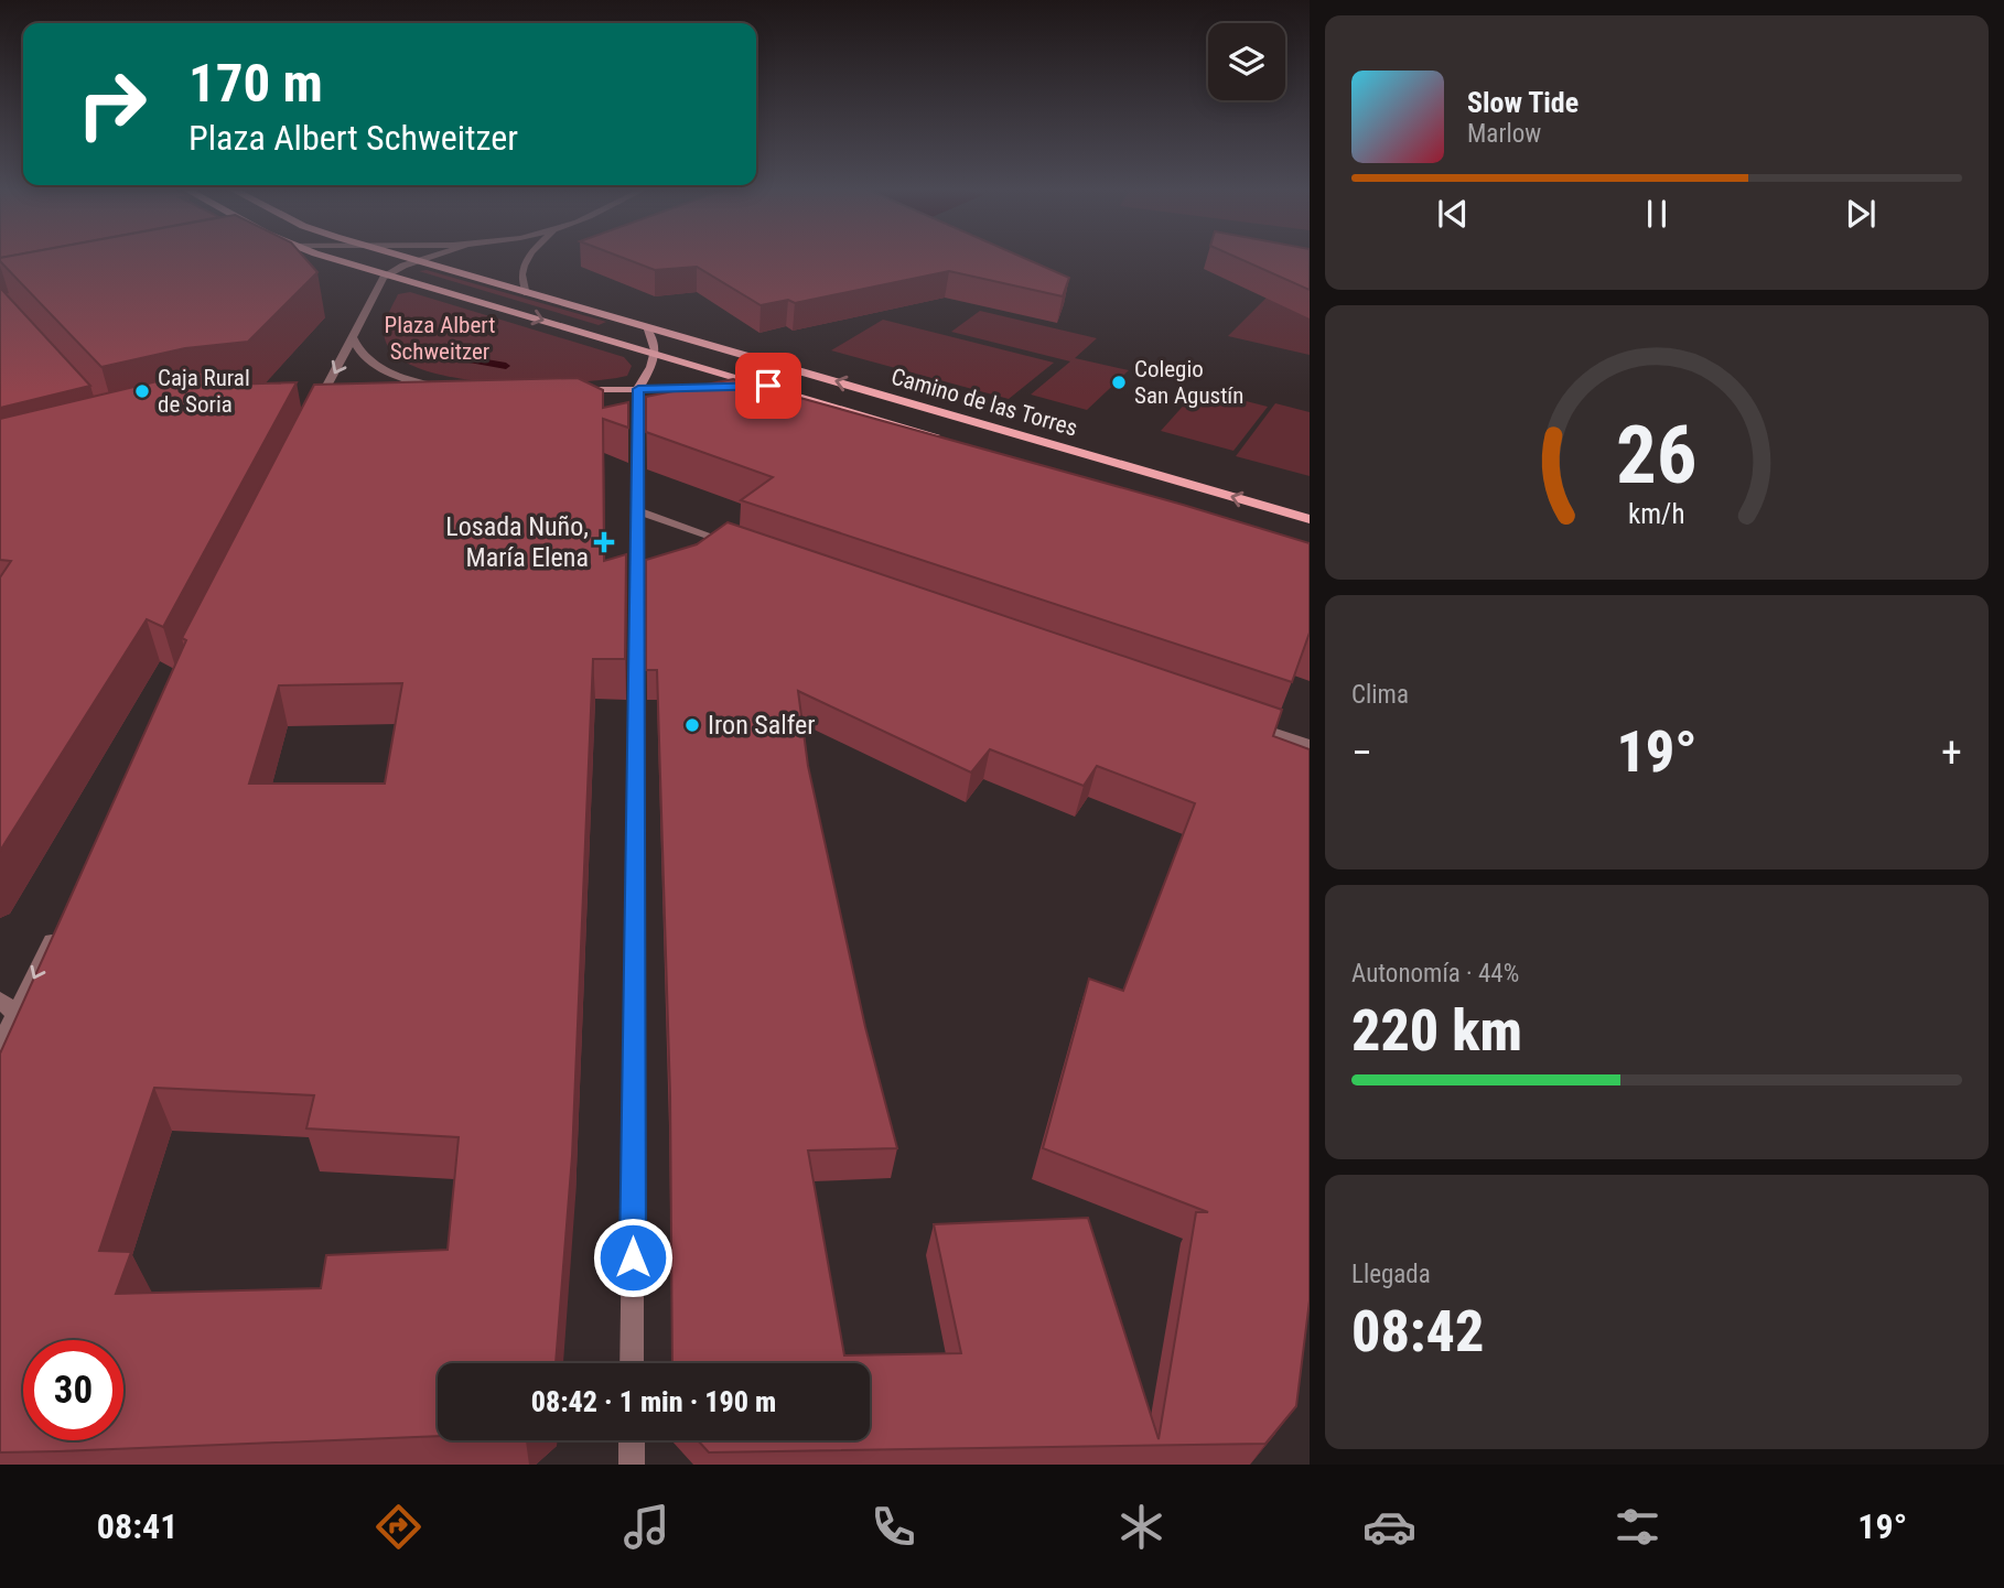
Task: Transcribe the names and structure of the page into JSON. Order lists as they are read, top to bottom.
{
  "streets": {
    "main road": ["Camino de las Torres"]
  },
  "parks": ["Plaza Albert Schweitzer"],
  "places": {
    "other": ["Colegio San Agustín", "Caja Rural de Soria", "Iron Salfer"],
    "health": ["Losada Nuño, María Elena"]
  },
  "page": {
    "turn": ["170 m", "Plaza Albert Schweitzer"],
    "song": ["Slow Tide", "Marlow"],
    "tile": [
      "Clima",
      ["Autonomía · 44%", "220 km"],
      ["Llegada", "08:42"]
    ],
    "heat": ["−", "19°", "+"],
    "limit": "30",
    "trip": "08:42 · 1 min · 190 m",
    "tabs": ["08:41", "19°"],
    "gauge": ["26", "km/h"]
  }
}
